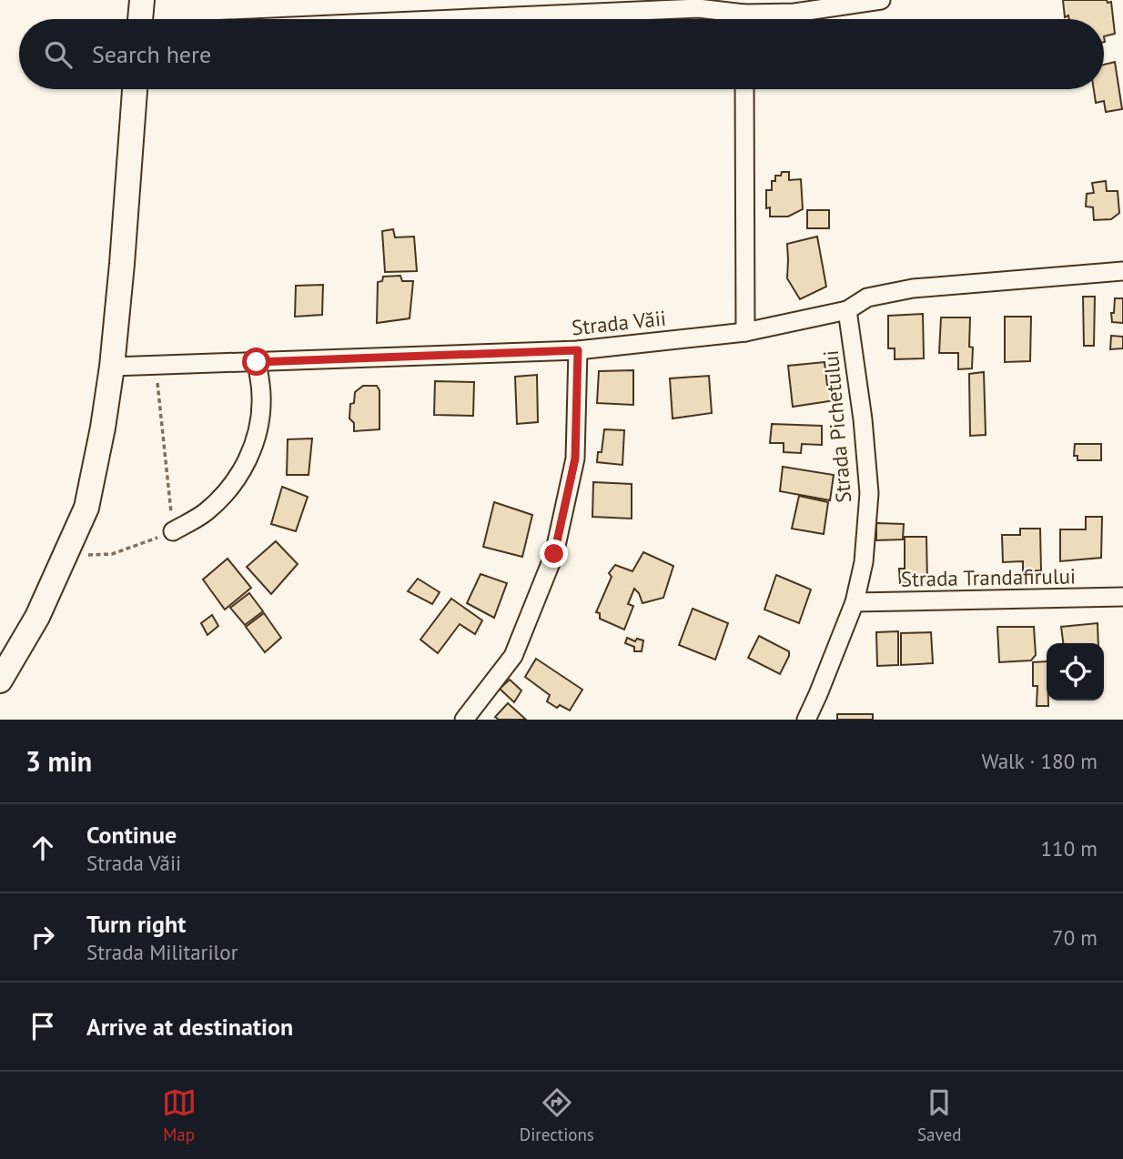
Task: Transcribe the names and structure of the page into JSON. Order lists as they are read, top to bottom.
{
  "streets": {
    "street": ["Strada Văii", "Strada Pichetului", "Strada Trandafirului"]
  },
  "crossings": [
    ["Strada Văii", "Strada Pichetului"],
    ["Strada Pichetului", "Strada Trandafirului"]
  ],
  "page": {
    "search": "Search here",
    "heading": ["3 min", "Walk · 180 m"],
    "list": [
      ["Continue", "Strada Văii", "110 m"],
      ["Turn right", "Strada Militarilor", "70 m"],
      "Arrive at destination"
    ],
    "nav": ["Map", "Directions", "Saved"]
  }
}
